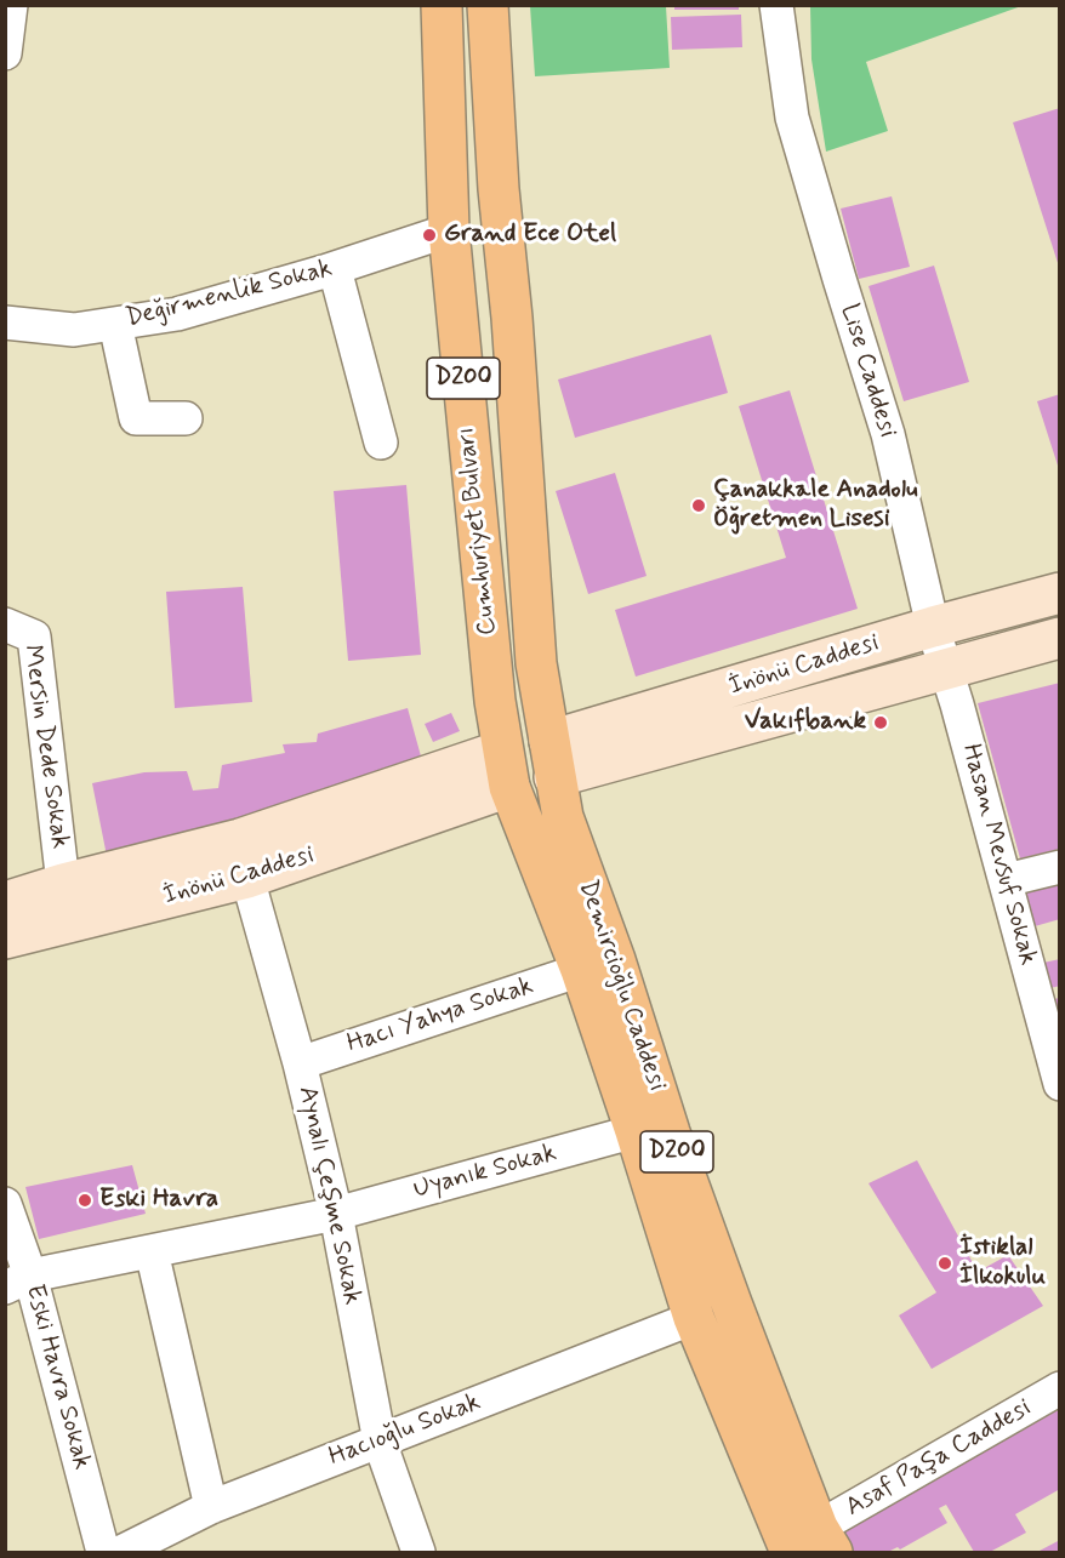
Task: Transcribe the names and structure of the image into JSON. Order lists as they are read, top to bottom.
{
  "streets": {
    "highway": ["D200", "Cumhuriyet Bulvarı", "Demircioğlu Caddesi"],
    "main road": ["İnönü Caddesi"],
    "street": [
      "Değirmenlik Sokak",
      "Lise Caddesi",
      "Mersin Dede Sokak",
      "Hasan Mevsuf Sokak",
      "Hacı Yahya Sokak",
      "Uyanık Sokak",
      "Aynalı Çeşme Sokak",
      "Eski Havra Sokak",
      "Hacıoğlu Sokak",
      "Asaf Paşa Caddesi"
    ]
  },
  "crossings": [
    ["Değirmenlik Sokak", "Cumhuriyet Bulvarı"],
    ["Lise Caddesi", "İnönü Caddesi"],
    ["Lise Caddesi", "Hasan Mevsuf Sokak"],
    ["Cumhuriyet Bulvarı", "İnönü Caddesi"],
    ["Cumhuriyet Bulvarı", "Demircioğlu Caddesi"],
    ["İnönü Caddesi", "Mersin Dede Sokak"],
    ["İnönü Caddesi", "Hasan Mevsuf Sokak"],
    ["İnönü Caddesi", "Demircioğlu Caddesi"],
    ["İnönü Caddesi", "Aynalı Çeşme Sokak"],
    ["Demircioğlu Caddesi", "Hacı Yahya Sokak"],
    ["Demircioğlu Caddesi", "Uyanık Sokak"],
    ["Demircioğlu Caddesi", "Hacıoğlu Sokak"],
    ["Demircioğlu Caddesi", "Asaf Paşa Caddesi"],
    ["Hacı Yahya Sokak", "Aynalı Çeşme Sokak"],
    ["Uyanık Sokak", "Aynalı Çeşme Sokak"],
    ["Uyanık Sokak", "Eski Havra Sokak"],
    ["Aynalı Çeşme Sokak", "Hacıoğlu Sokak"]
  ],
  "places": [
    "Grand Ece Otel",
    "Çanakkale Anadolu Öğretmen Lisesi",
    "Vakıfbank",
    "Eski Havra",
    "İstiklal İlkokulu"
  ]
}
